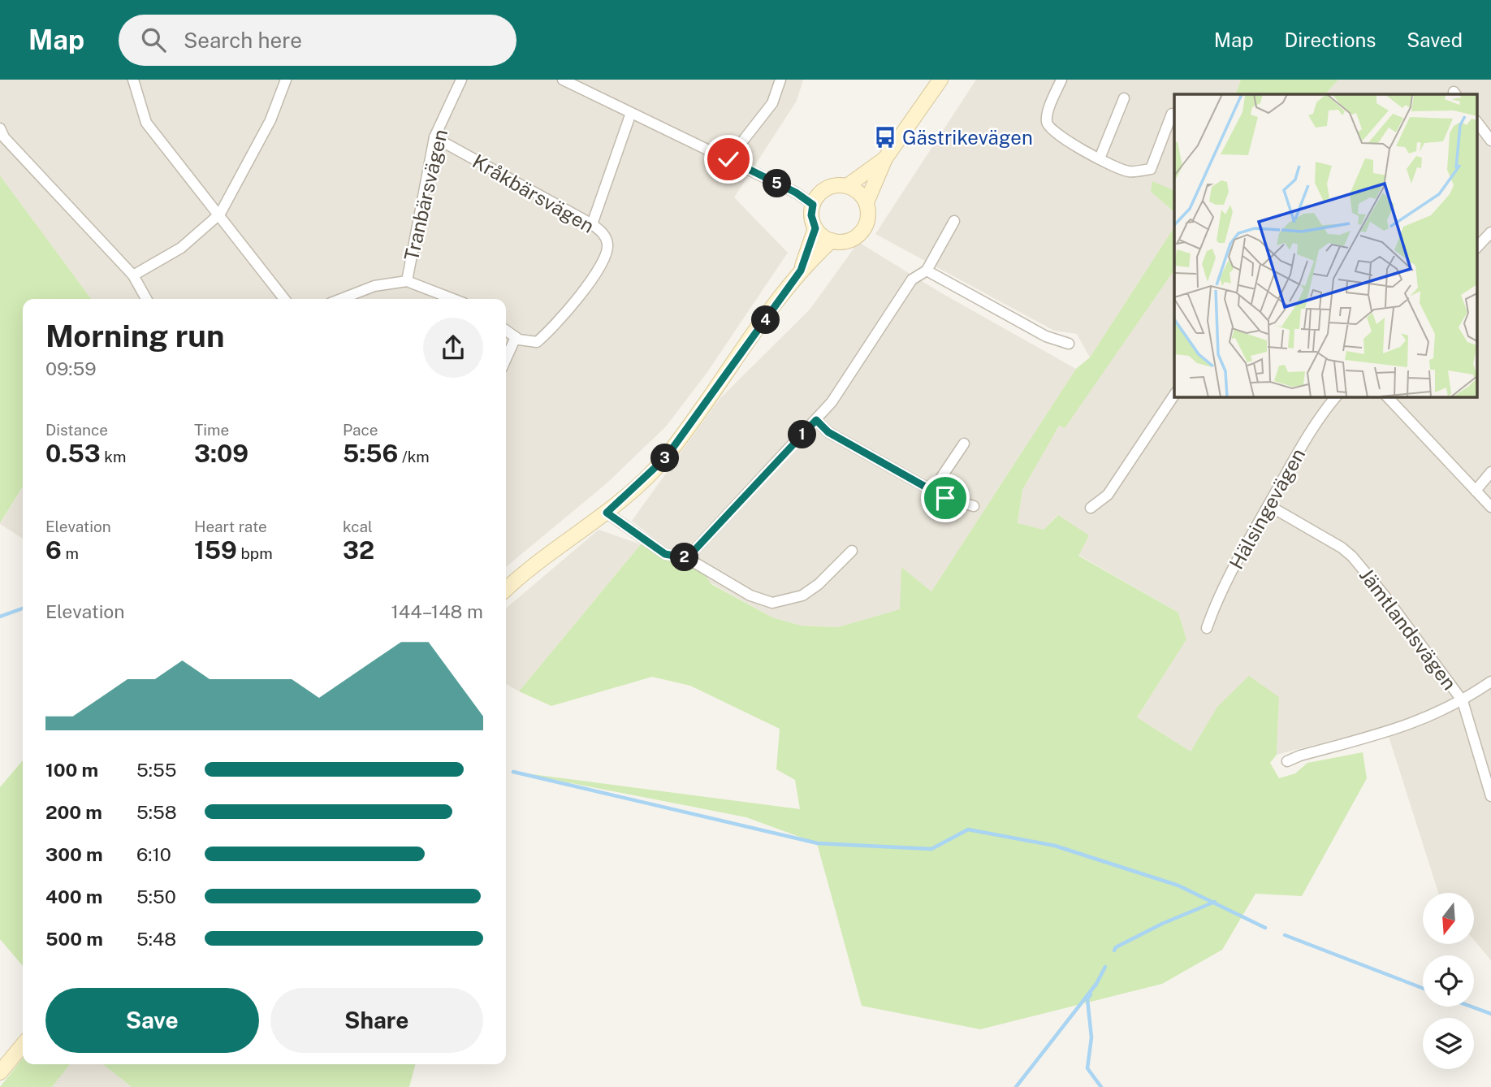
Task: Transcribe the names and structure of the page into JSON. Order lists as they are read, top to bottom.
{
  "streets": {
    "street": [
      "Kråkbärsvägen",
      "Tranbärsvägen",
      "Hälsingevägen",
      "Jämtlandsvägen"
    ]
  },
  "crossings": [
    ["Kråkbärsvägen", "Tranbärsvägen"],
    ["Hälsingevägen", "Jämtlandsvägen"]
  ],
  "places": {
    "bus stop": ["Gästrikevägen"]
  },
  "north": "bottom",
  "page": {
    "header": "Map",
    "search": "Search here",
    "nav": ["Map", "Directions", "Saved"],
    "pins": [
      "5",
      "4",
      "1",
      "3",
      "2"
    ],
    "heading": ["Morning run", "09:59"],
    "stats": [
      ["Distance", "0.53 km"],
      ["Time", "3:09"],
      ["Pace", "5:56 /km"],
      ["Elevation", "6 m"],
      ["Heart rate", "159 bpm"],
      ["kcal", "32"]
    ],
    "chart": ["Elevation", "144–148 m"],
    "list": [
      {
        "name": "100 m",
        "note": "5:55"
      },
      {
        "name": "200 m",
        "note": "5:58"
      },
      {
        "name": "300 m",
        "note": "6:10"
      },
      {
        "name": "400 m",
        "note": "5:50"
      },
      {
        "name": "500 m",
        "note": "5:48"
      }
    ],
    "buttons": ["Save", "Share"]
  }
}
